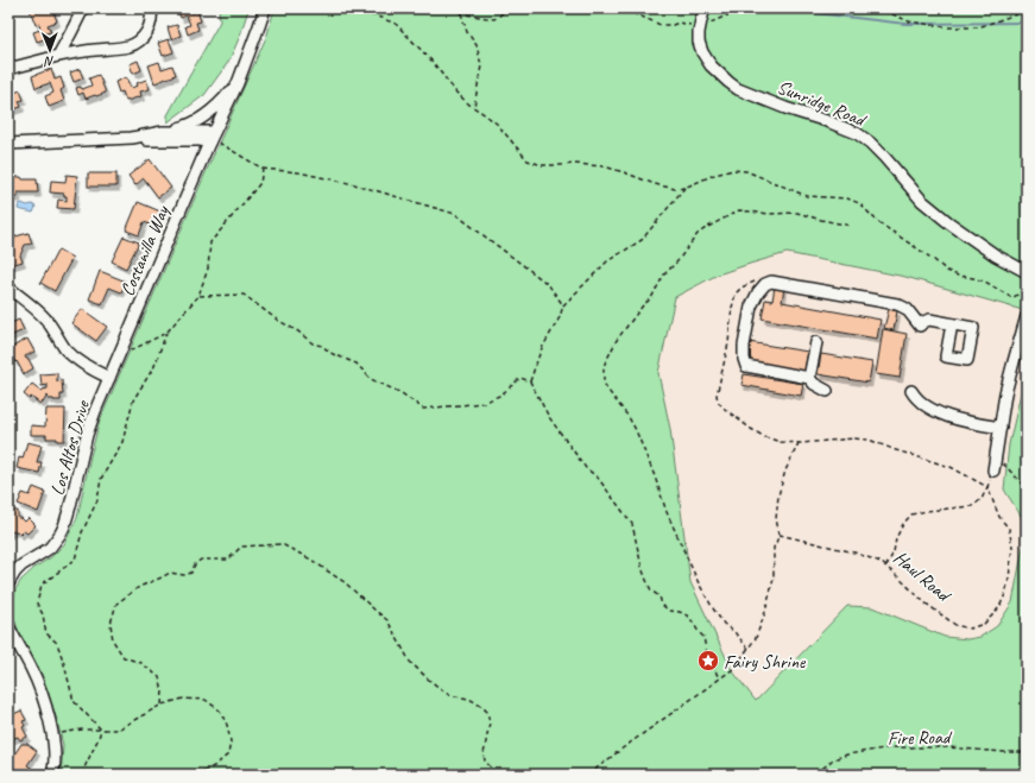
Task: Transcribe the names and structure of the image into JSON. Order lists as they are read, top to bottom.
{
  "streets": {
    "street": ["Sunridge Road", "Costanilla Way", "Los Altos Drive"],
    "path": ["Haul Road", "Fire Road"]
  },
  "crossings": [
    ["Costanilla Way", "Los Altos Drive"]
  ],
  "places": {
    "place": ["Fairy Shrine"]
  },
  "north": "bottom"
}
